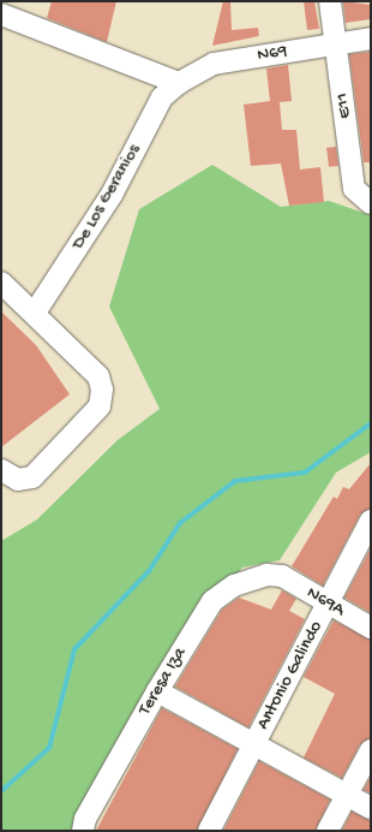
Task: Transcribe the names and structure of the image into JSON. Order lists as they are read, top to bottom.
{
  "streets": {
    "street": [
      "N69",
      "E11",
      "De Los Geranios",
      "N69A",
      "Antonio Galindo",
      "Teresa Iza"
    ]
  },
  "crossings": [
    ["N69", "E11"],
    ["N69", "De Los Geranios"],
    ["N69A", "Antonio Galindo"],
    ["N69A", "Teresa Iza"]
  ]
}
